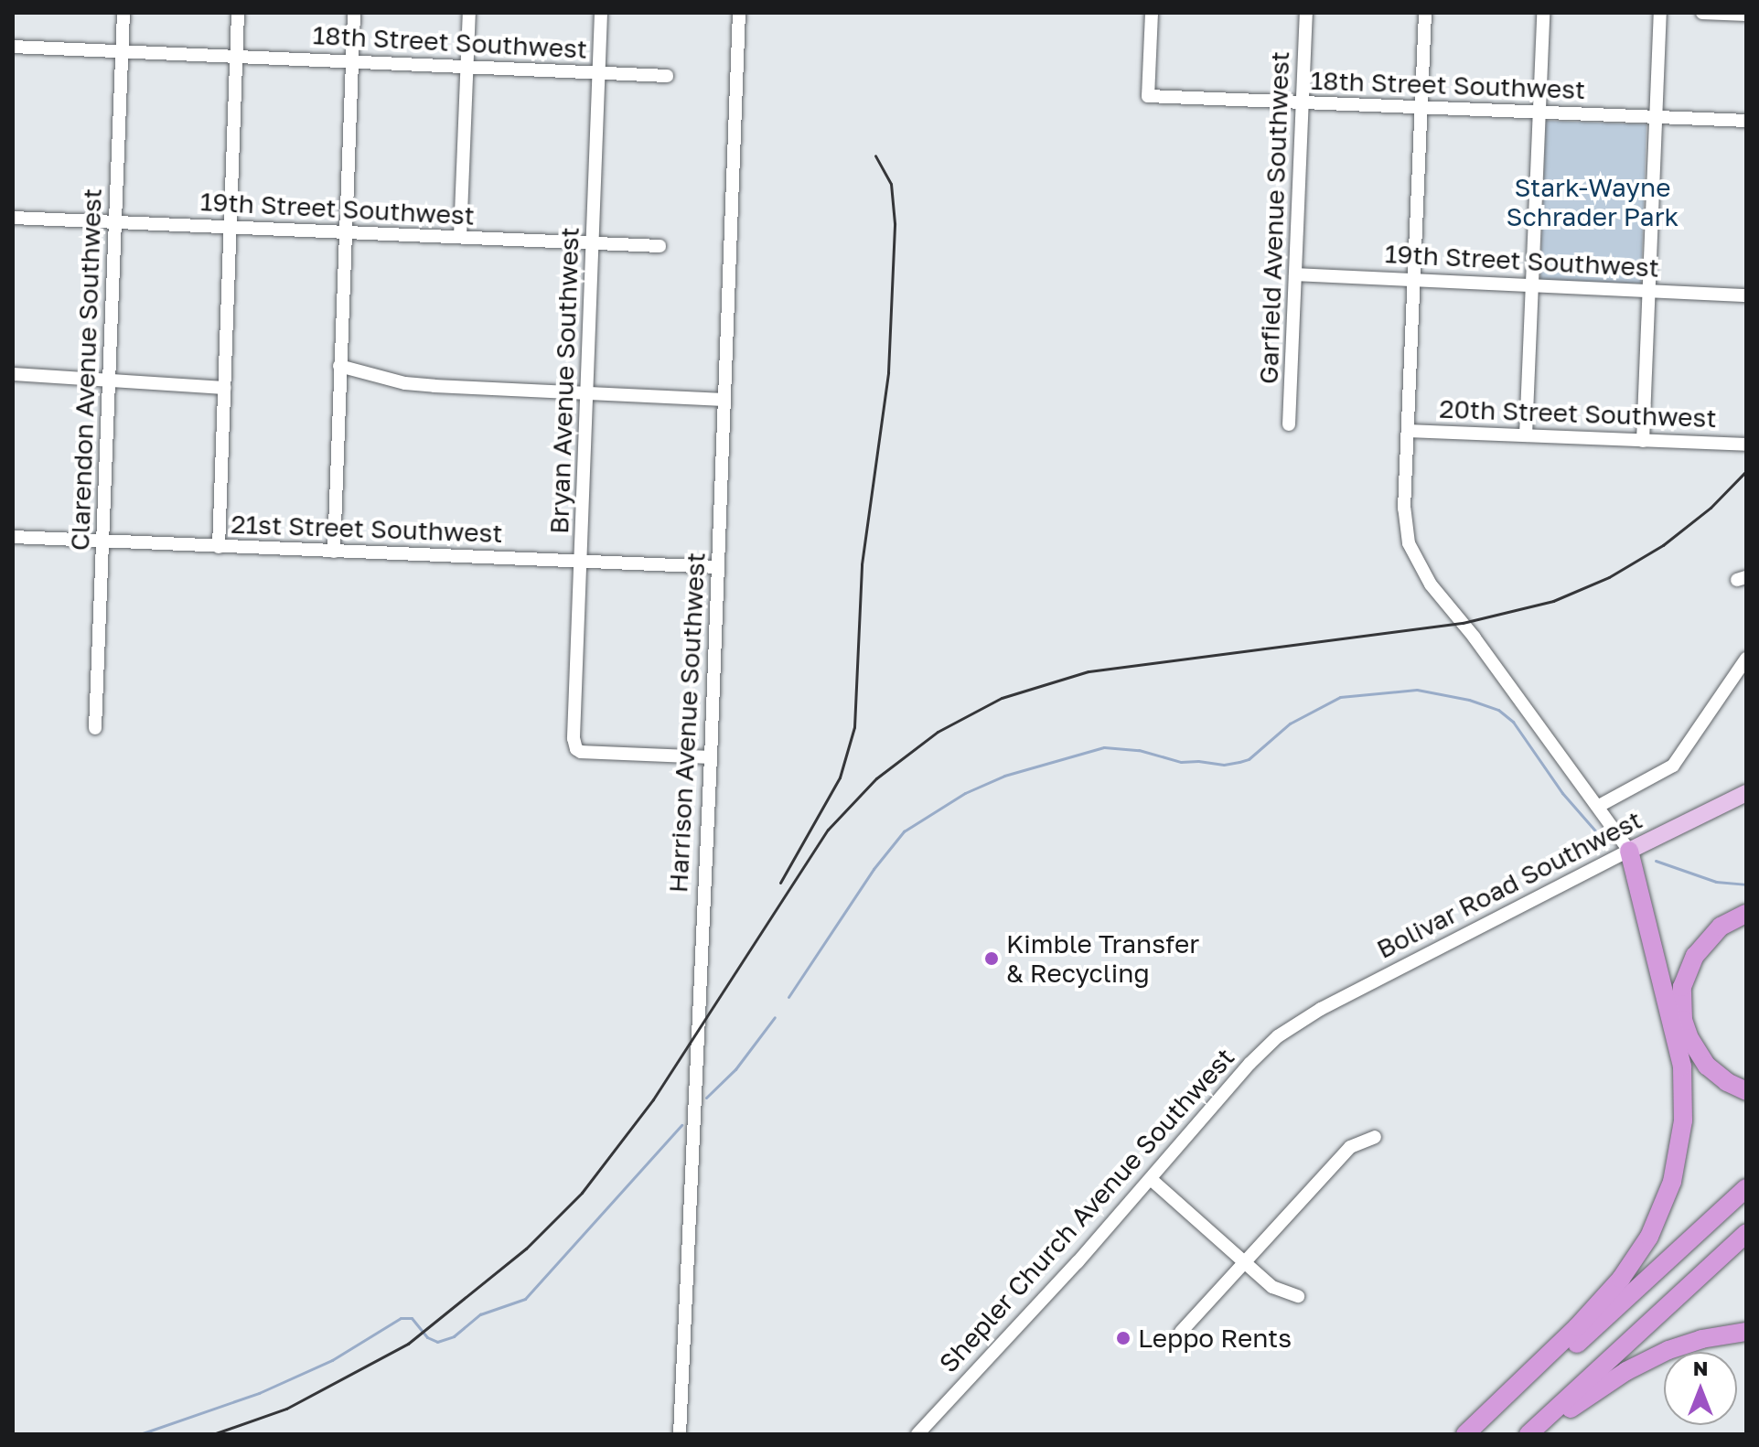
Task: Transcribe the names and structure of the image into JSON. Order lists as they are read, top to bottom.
{
  "streets": {
    "main road": ["Bolivar Road Southwest"],
    "street": [
      "18th Street Southwest",
      "19th Street Southwest",
      "Garfield Avenue Southwest",
      "Clarendon Avenue Southwest",
      "Bryan Avenue Southwest",
      "20th Street Southwest",
      "21st Street Southwest",
      "Harrison Avenue Southwest",
      "Shepler Church Avenue Southwest"
    ]
  },
  "crossings": [
    ["18th Street Southwest", "Garfield Avenue Southwest"],
    ["18th Street Southwest", "Clarendon Avenue Southwest"],
    ["18th Street Southwest", "Bryan Avenue Southwest"],
    ["19th Street Southwest", "Garfield Avenue Southwest"],
    ["19th Street Southwest", "Clarendon Avenue Southwest"],
    ["19th Street Southwest", "Bryan Avenue Southwest"],
    ["Clarendon Avenue Southwest", "21st Street Southwest"],
    ["Bryan Avenue Southwest", "21st Street Southwest"],
    ["Bryan Avenue Southwest", "Harrison Avenue Southwest"],
    ["21st Street Southwest", "Harrison Avenue Southwest"],
    ["Bolivar Road Southwest", "Shepler Church Avenue Southwest"]
  ],
  "parks": ["Stark-Wayne Schrader Park"],
  "places": ["Kimble Transfer & Recycling", "Leppo Rents"],
  "north": "top"
}
